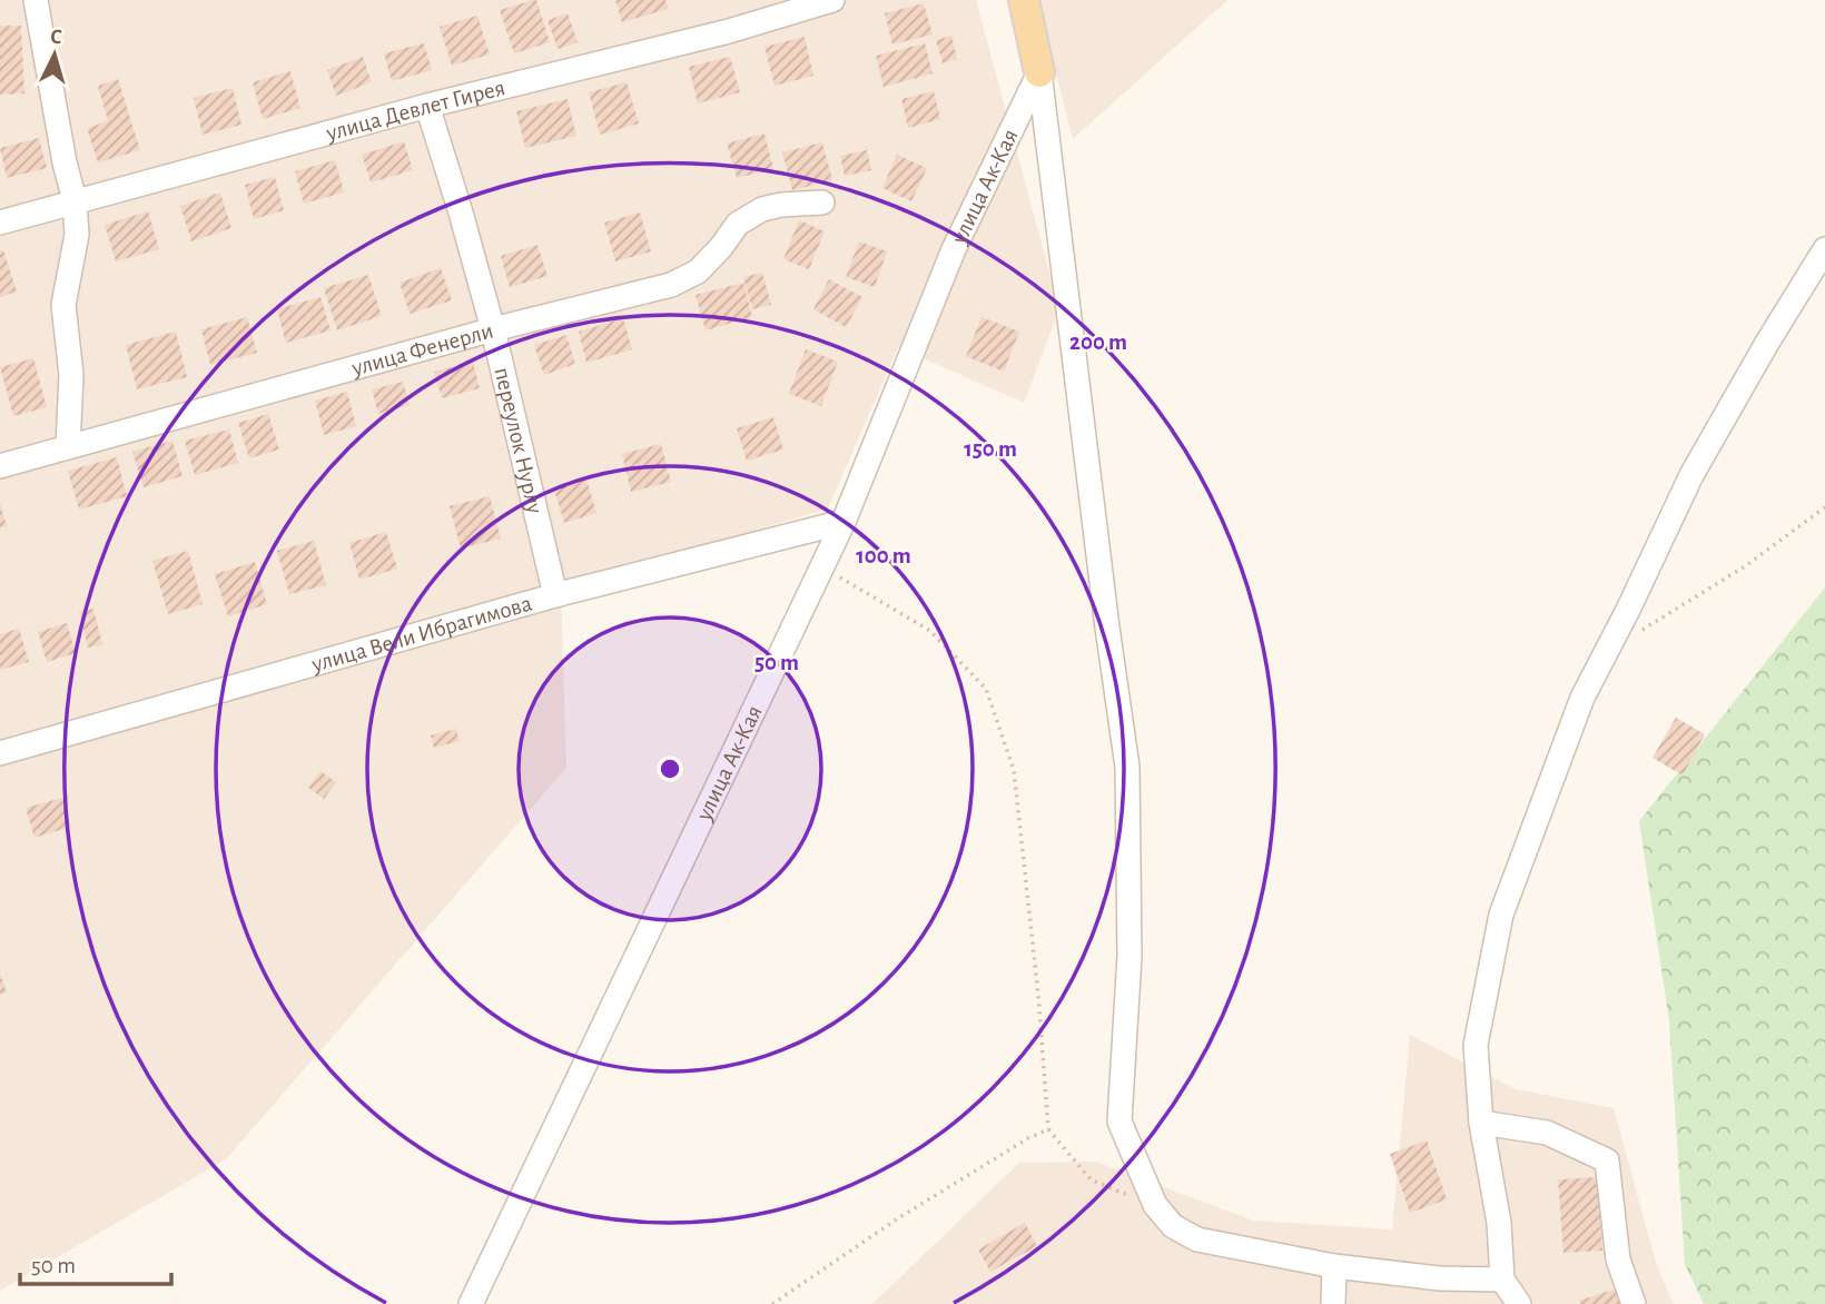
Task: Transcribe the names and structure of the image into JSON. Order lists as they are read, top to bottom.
{
  "streets": {
    "street": [
      "улица Девлет Гирея",
      "улица Ак-Кая",
      "улица Фенерли",
      "переулок Нурлу",
      "улица Вели Ибрагимова"
    ]
  },
  "crossings": [
    ["улица Девлет Гирея", "переулок Нурлу"],
    ["улица Ак-Кая", "улица Вели Ибрагимова"],
    ["улица Фенерли", "переулок Нурлу"],
    ["переулок Нурлу", "улица Вели Ибрагимова"]
  ],
  "scale_bar": "50 m",
  "north": "top",
  "rings": [
    "200 m",
    "150 m",
    "100 m",
    "50 m"
  ]
}
